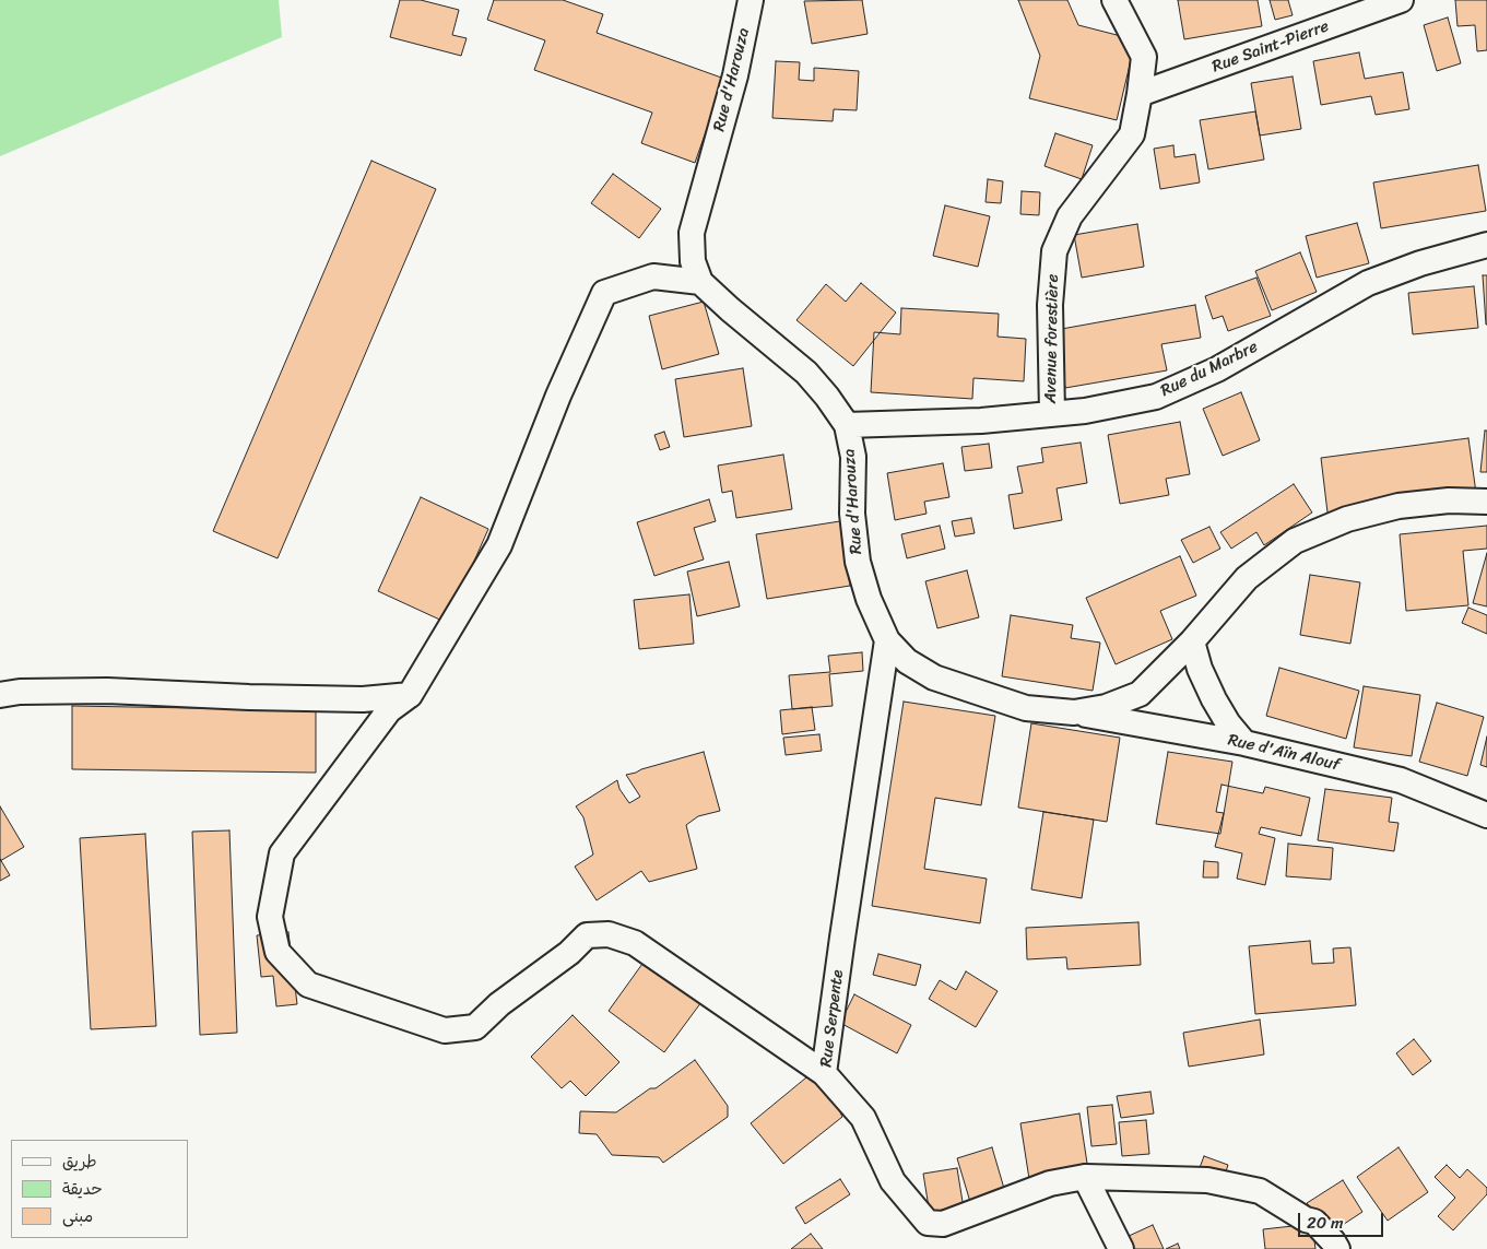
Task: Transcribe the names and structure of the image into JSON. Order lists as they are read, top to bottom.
{
  "streets": {
    "street": [
      "Rue Saint-Pierre",
      "Rue d'Harouza",
      "Avenue forestière",
      "Rue du Marbre",
      "Rue d'Aïn Alouf",
      "Rue Serpente"
    ]
  },
  "crossings": [
    ["Rue Saint-Pierre", "Avenue forestière"],
    ["Rue d'Harouza", "Rue du Marbre"],
    ["Rue d'Harouza", "Rue d'Aïn Alouf"],
    ["Rue d'Harouza", "Rue Serpente"],
    ["Avenue forestière", "Rue du Marbre"]
  ],
  "legend": ["طريق", "حديقة", "مبنى"],
  "scale_bar": "20 m"
}
